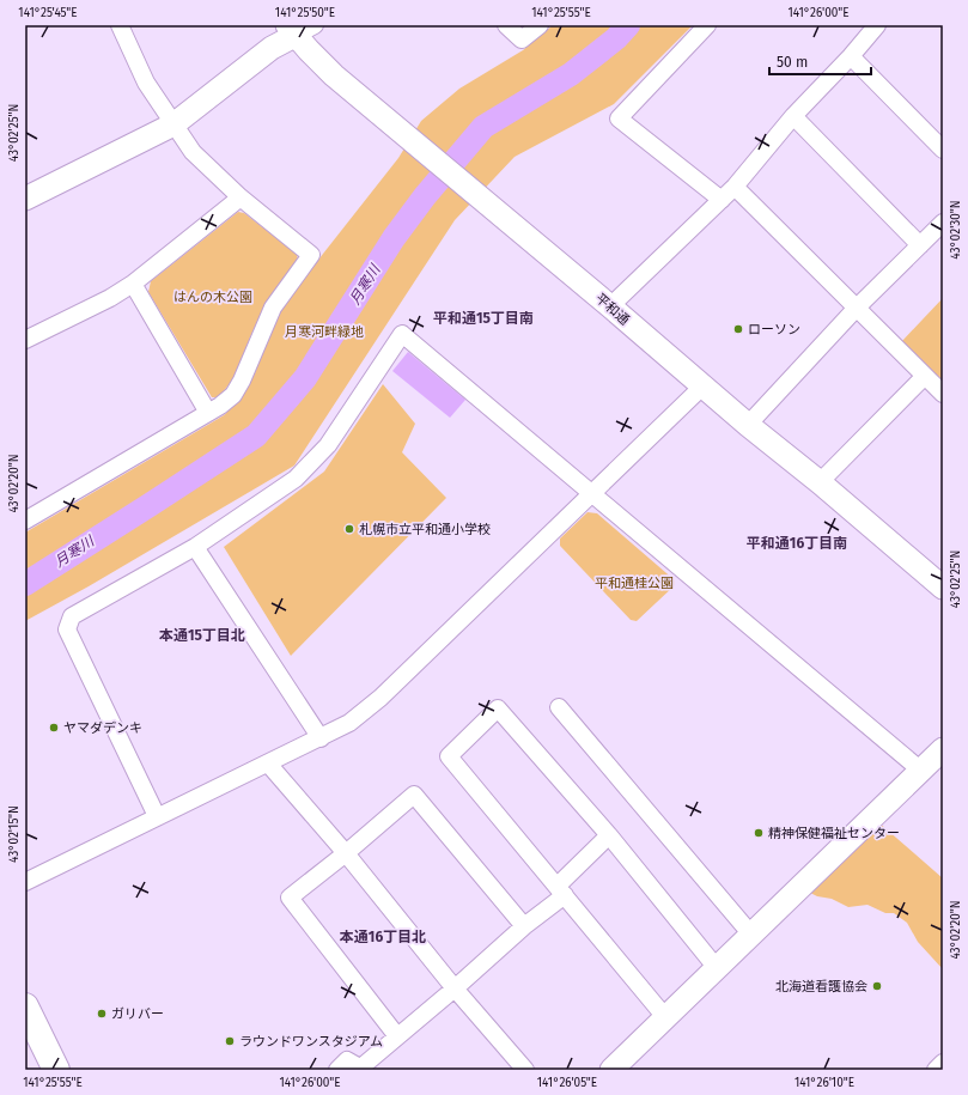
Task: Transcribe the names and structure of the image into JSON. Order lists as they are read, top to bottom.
{
  "streets": {
    "street": ["平和通"]
  },
  "districts": [
    "平和通15丁目南",
    "平和通16丁目南",
    "本通15丁目北",
    "本通16丁目北"
  ],
  "water": ["月寒川"],
  "parks": ["はんの木公園", "月寒河畔緑地", "平和通桂公園"],
  "places": [
    "ローソン",
    "札幌市立平和通小学校",
    "ヤマダデンキ",
    "精神保健福祉センター",
    "北海道看護協会",
    "ガリバー",
    "ラウンドワンスタジアム"
  ],
  "scale_bar": "50 m",
  "coordinates": [
    "141°25'45\"E",
    "141°25'50\"E",
    "141°25'55\"E",
    "141°26'00\"E",
    "43°02'25\"N",
    "43°02'30\"N",
    "43°02'20\"N",
    "43°02'15\"N",
    "141°26'05\"E",
    "141°26'10\"E"
  ]
}
